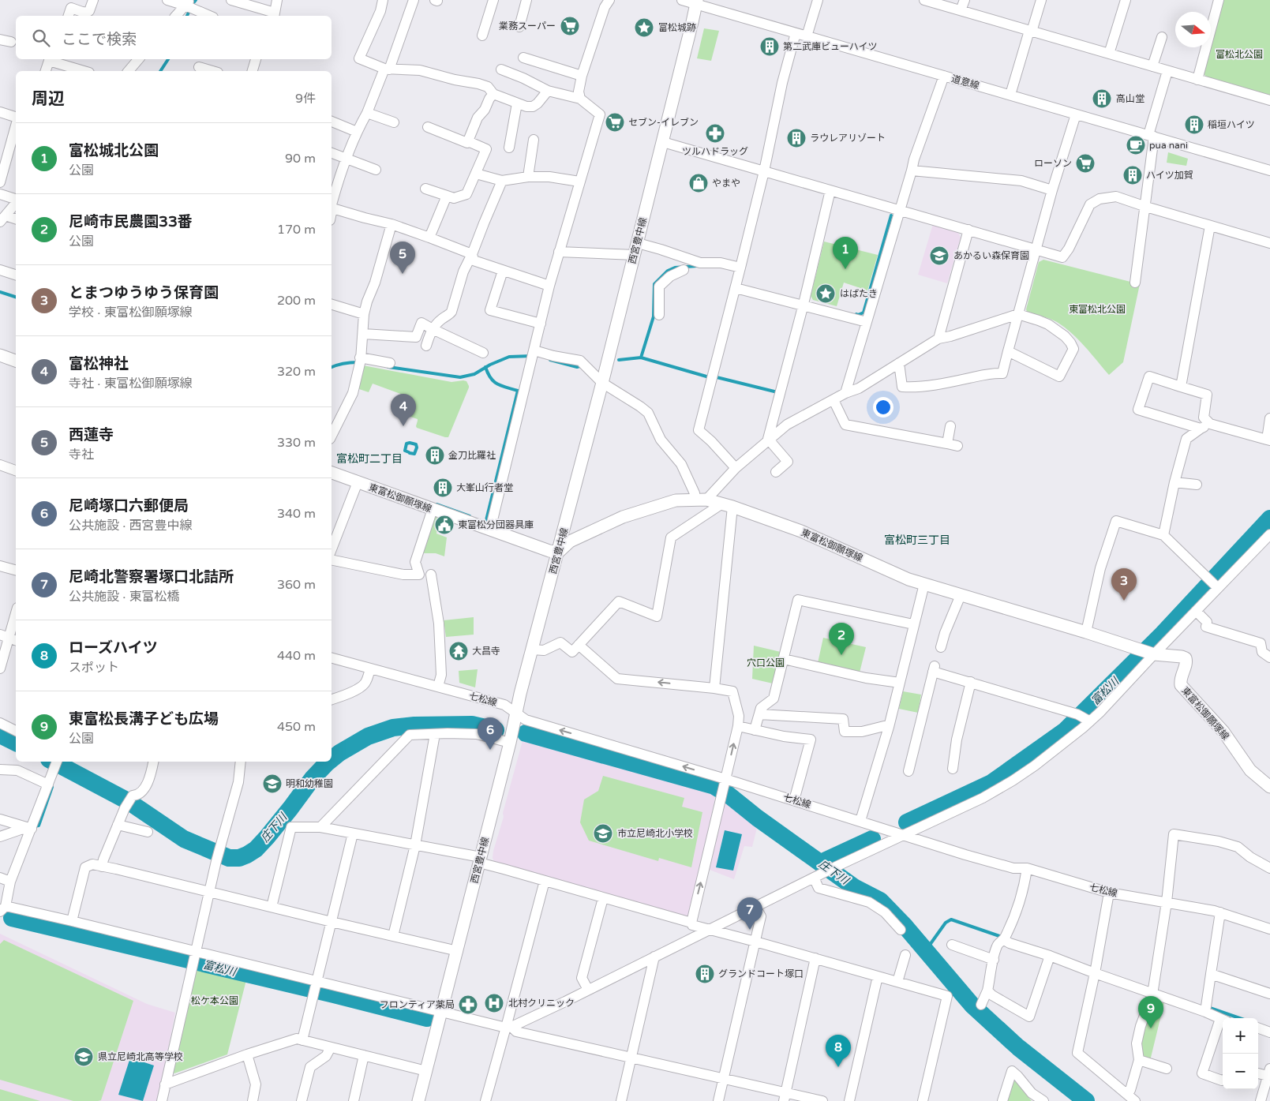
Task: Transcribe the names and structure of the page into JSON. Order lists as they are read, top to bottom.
{
  "streets": {
    "main road": ["西宮豊中線", "東富松御願塚線"],
    "street": ["道意線", "七松線"]
  },
  "crossings": [
    ["道意線", "西宮豊中線"],
    ["西宮豊中線", "東富松御願塚線"],
    ["西宮豊中線", "七松線"]
  ],
  "districts": ["富松町二丁目", "富松町三丁目"],
  "water": ["富松川", "庄下川"],
  "parks": [
    "富松北公園",
    "東富松北公園",
    "穴口公園",
    "松ケ本公園"
  ],
  "places": {
    "supermarket": ["業務スーパー", "セブン-イレブン", "ローソン"],
    "place": ["富松城跡", "はばたき"],
    "building": [
      "第二武庫ビューハイツ",
      "高山堂",
      "稲垣ハイツ",
      "ラウレアリゾート",
      "ハイツ加賀",
      "金刀比羅社",
      "大峯山行者堂",
      "グランドコート塚口"
    ],
    "pharmacy": ["ツルハドラッグ", "フロンティア薬局"],
    "cafe": ["pua nani"],
    "shop": ["やまや"],
    "school or university": [
      "あかるい森保育園",
      "明和幼稚園",
      "市立尼崎北小学校",
      "県立尼崎北高等学校"
    ],
    "public building": ["東富松分団器具庫"],
    "temple": ["大昌寺"],
    "hospital": ["北村クリニック"]
  },
  "north": "right",
  "page": {
    "search": "ここで検索",
    "heading": ["周辺", "9件"],
    "list": [
      {
        "mark": "1",
        "name": "富松城北公園",
        "note": "公園",
        "value": "90 m"
      },
      {
        "mark": "2",
        "name": "尼崎市民農園33番",
        "note": "公園",
        "value": "170 m"
      },
      {
        "mark": "3",
        "name": "とまつゆうゆう保育園",
        "note": "学校 · 東富松御願塚線",
        "value": "200 m"
      },
      {
        "mark": "4",
        "name": "富松神社",
        "note": "寺社 · 東富松御願塚線",
        "value": "320 m"
      },
      {
        "mark": "5",
        "name": "西蓮寺",
        "note": "寺社",
        "value": "330 m"
      },
      {
        "mark": "6",
        "name": "尼崎塚口六郵便局",
        "note": "公共施設 · 西宮豊中線",
        "value": "340 m"
      },
      {
        "mark": "7",
        "name": "尼崎北警察署塚口北詰所",
        "note": "公共施設 · 東富松橋",
        "value": "360 m"
      },
      {
        "mark": "8",
        "name": "ローズハイツ",
        "note": "スポット",
        "value": "440 m"
      },
      {
        "mark": "9",
        "name": "東富松長溝子ども広場",
        "note": "公園",
        "value": "450 m"
      }
    ],
    "pins": [
      "1",
      "5",
      "4",
      "3",
      "2",
      "6",
      "7",
      "9",
      "8"
    ],
    "map_buttons": ["+", "−"]
  }
}
